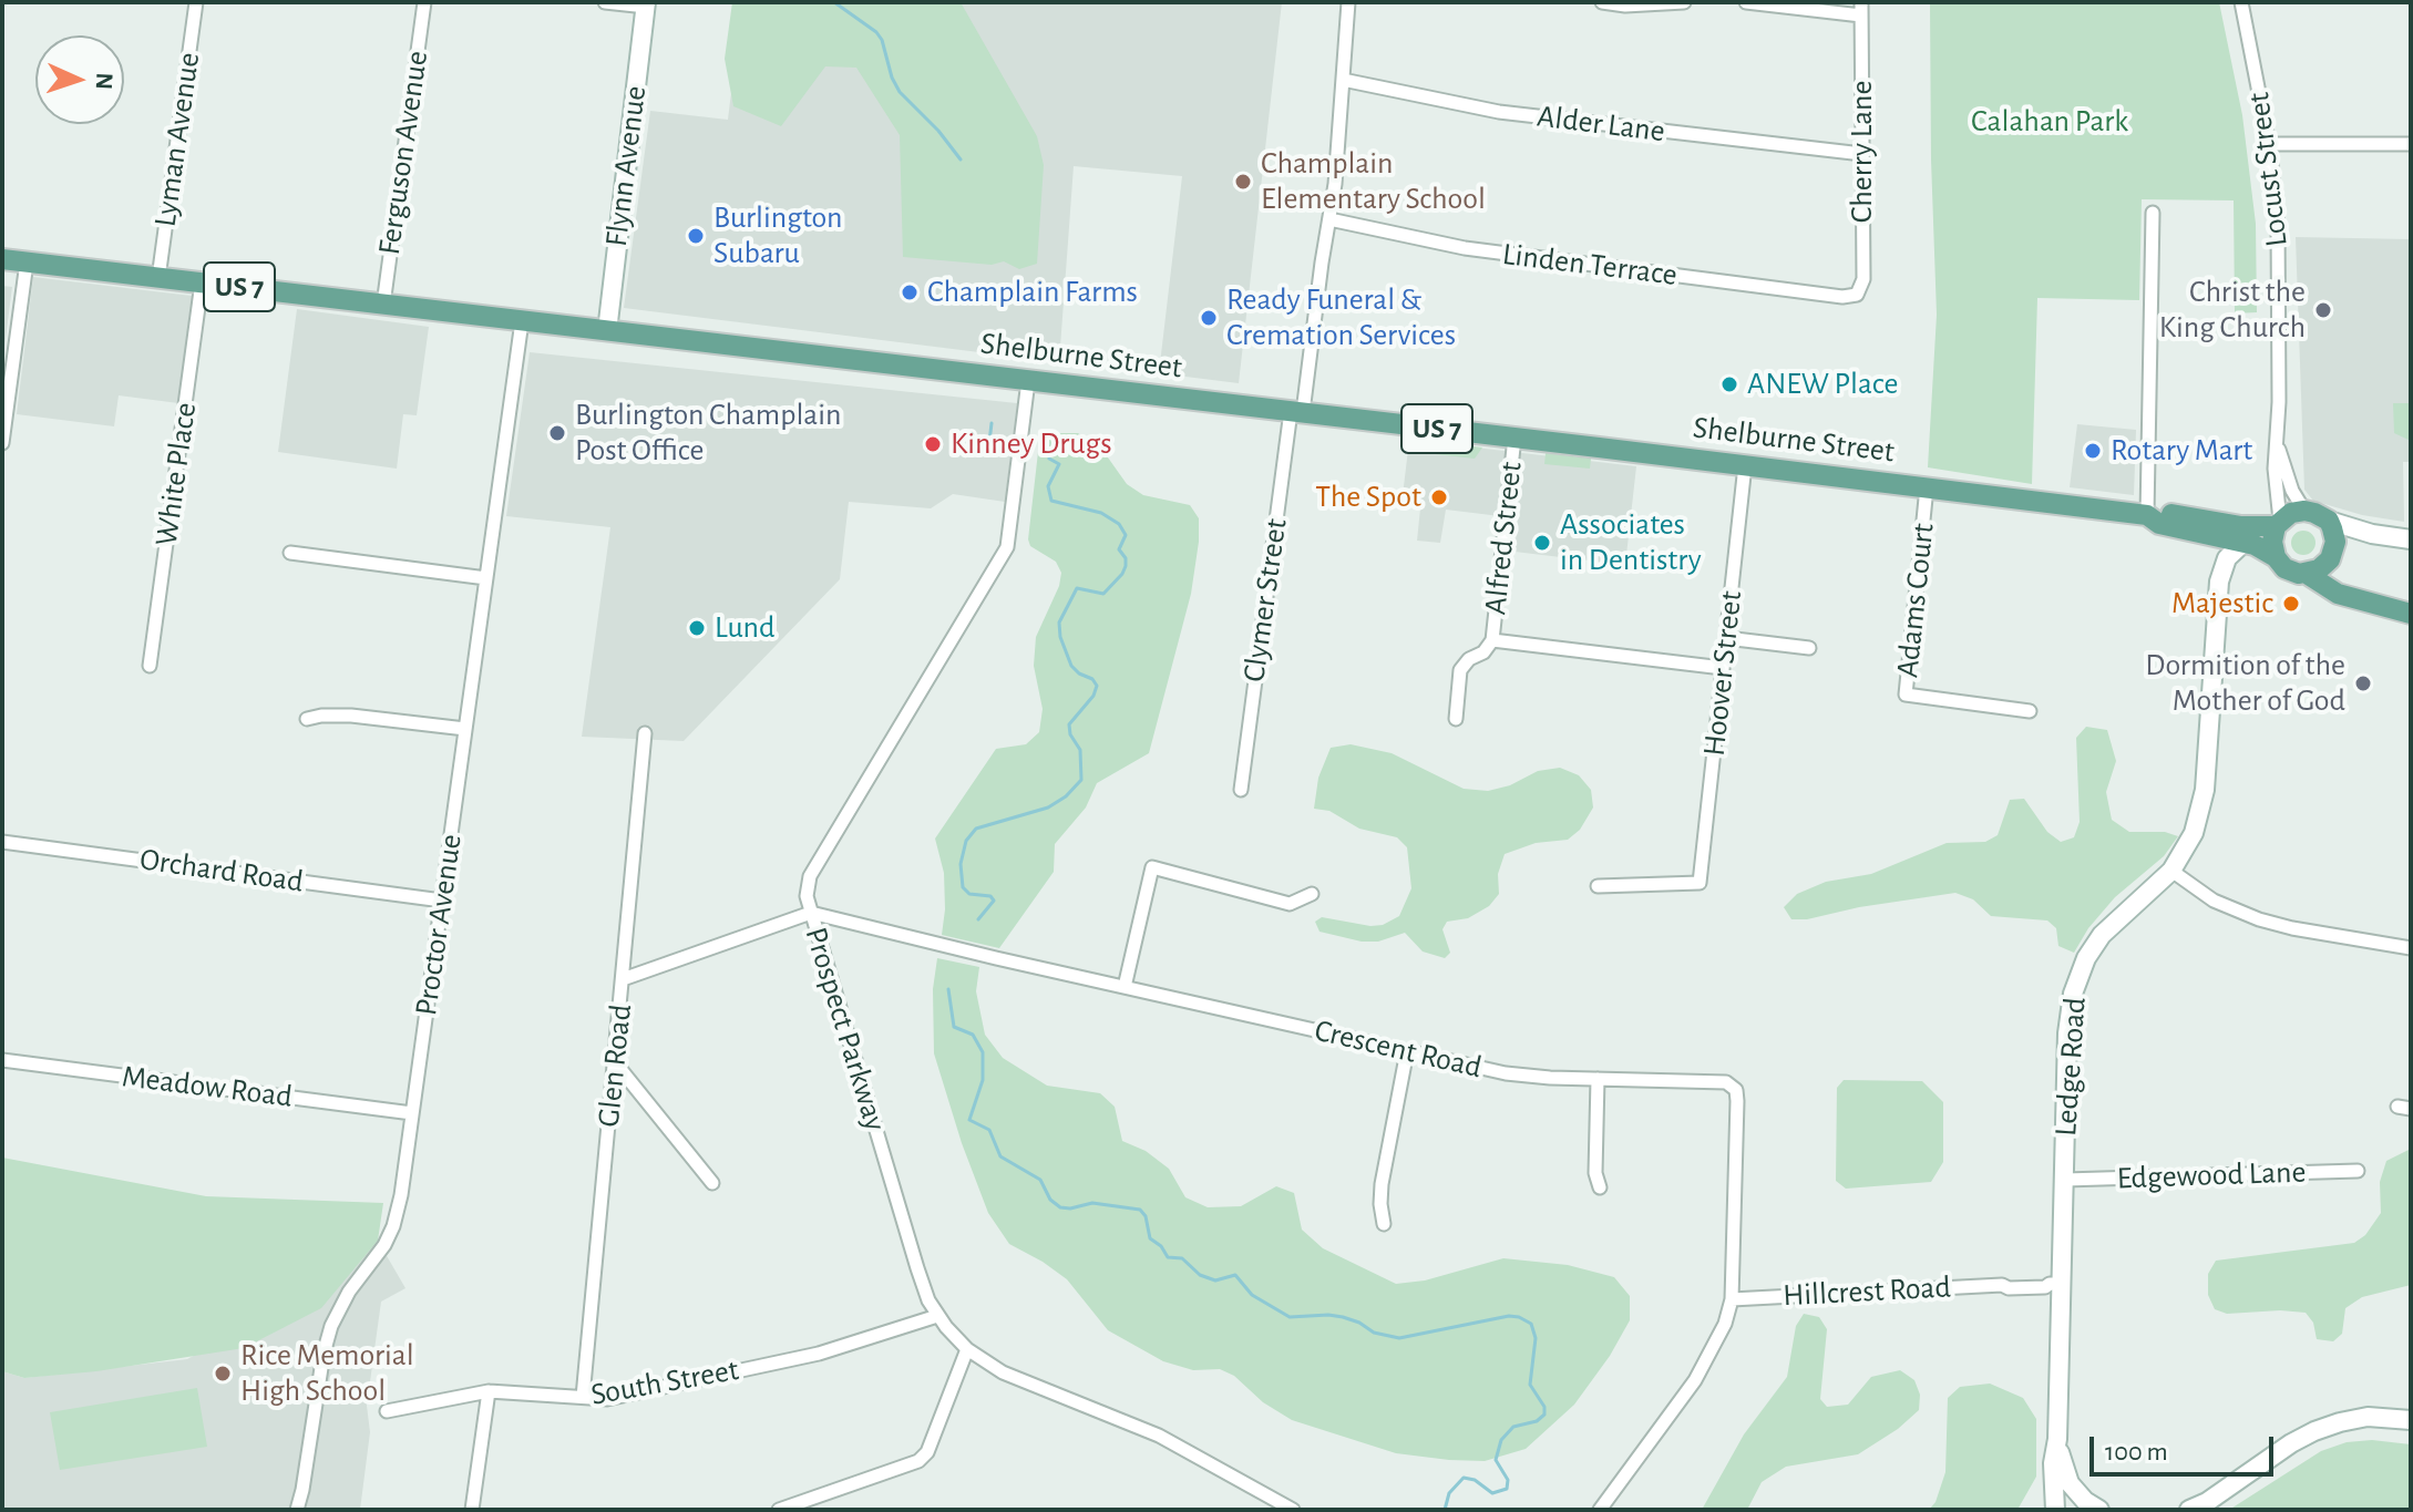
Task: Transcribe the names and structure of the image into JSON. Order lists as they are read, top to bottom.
{
  "streets": {
    "main road": ["US 7", "Shelburne Street"],
    "street": [
      "Alder Lane",
      "Lyman Avenue",
      "Cherry Lane",
      "Ferguson Avenue",
      "Flynn Avenue",
      "Locust Street",
      "Linden Terrace",
      "White Place",
      "Alfred Street",
      "Clymer Street",
      "Adams Court",
      "Hoover Street",
      "Orchard Road",
      "Proctor Avenue",
      "Prospect Parkway",
      "Crescent Road",
      "Glen Road",
      "Ledge Road",
      "Meadow Road",
      "Edgewood Lane",
      "Hillcrest Road",
      "South Street"
    ]
  },
  "crossings": [
    ["Alder Lane", "Cherry Lane"],
    ["Alder Lane", "Clymer Street"],
    ["Lyman Avenue", "Shelburne Street"],
    ["Cherry Lane", "Linden Terrace"],
    ["Ferguson Avenue", "Shelburne Street"],
    ["Flynn Avenue", "Shelburne Street"],
    ["Locust Street", "Shelburne Street"],
    ["Linden Terrace", "Clymer Street"],
    ["Shelburne Street", "White Place"],
    ["Shelburne Street", "Alfred Street"],
    ["Shelburne Street", "Clymer Street"],
    ["Shelburne Street", "Adams Court"],
    ["Shelburne Street", "Hoover Street"],
    ["Shelburne Street", "Proctor Avenue"],
    ["Shelburne Street", "Prospect Parkway"],
    ["Shelburne Street", "Ledge Road"],
    ["Orchard Road", "Proctor Avenue"],
    ["Proctor Avenue", "Meadow Road"],
    ["Prospect Parkway", "Crescent Road"],
    ["Prospect Parkway", "South Street"],
    ["Crescent Road", "Hillcrest Road"],
    ["Glen Road", "South Street"],
    ["Ledge Road", "Edgewood Lane"],
    ["Ledge Road", "Hillcrest Road"]
  ],
  "parks": ["Calahan Park"],
  "places": [
    "Champlain Elementary School",
    "Burlington Subaru",
    "Champlain Farms",
    "Christ the King Church",
    "Ready Funeral & Cremation Services",
    "ANEW Place",
    "Burlington Champlain Post Office",
    "Kinney Drugs",
    "Rotary Mart",
    "The Spot",
    "Associates in Dentistry",
    "Majestic",
    "Lund",
    "Dormition of the Mother of God",
    "Rice Memorial High School"
  ],
  "scale_bar": "100 m",
  "north": "right"
}
